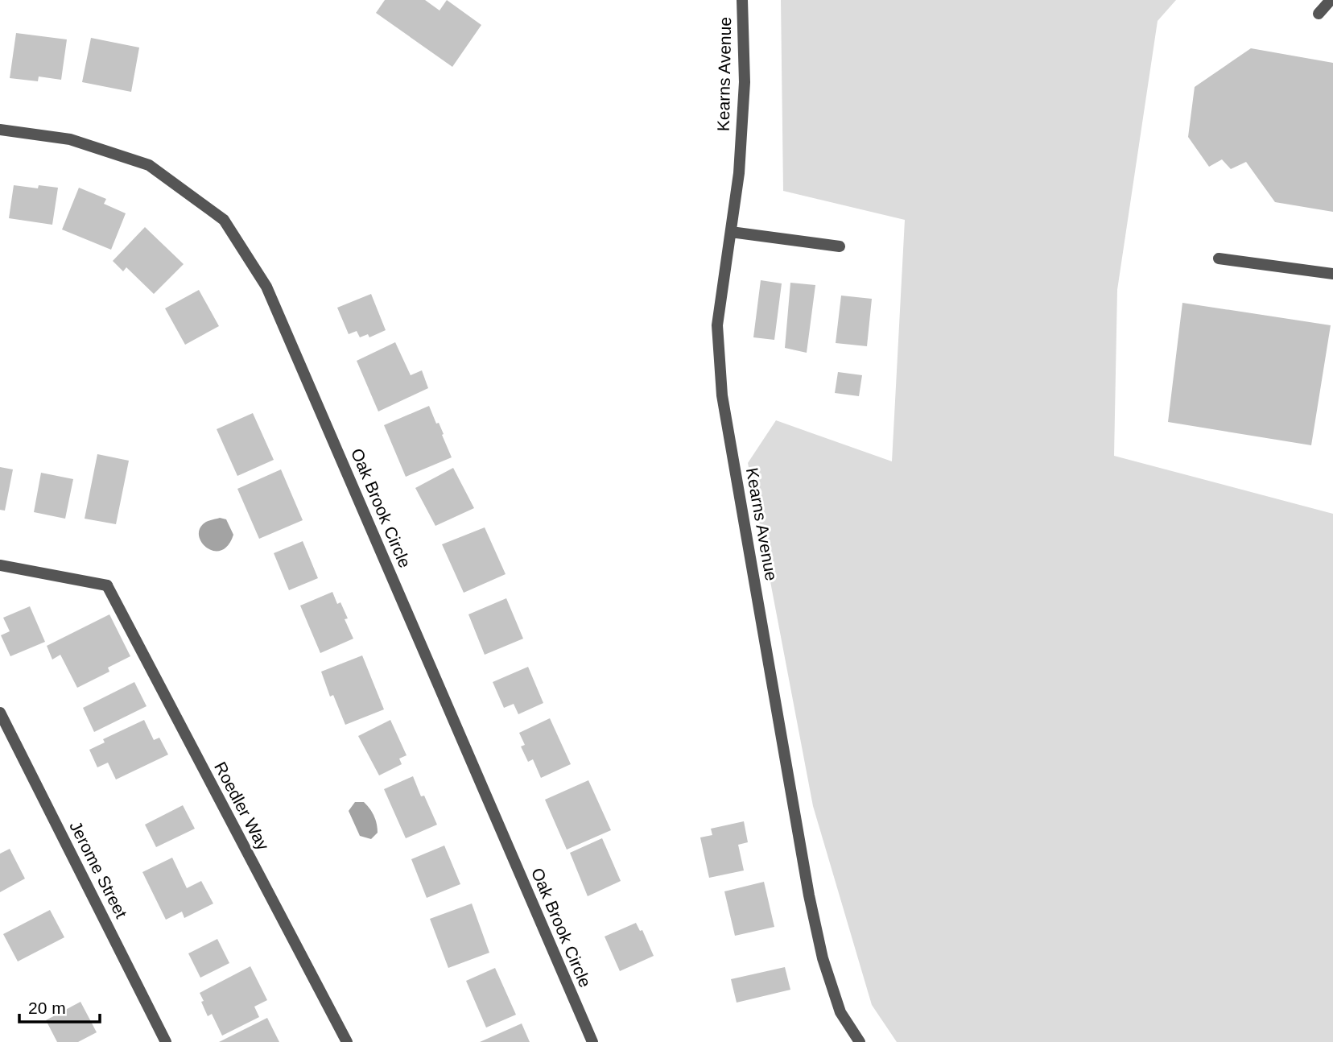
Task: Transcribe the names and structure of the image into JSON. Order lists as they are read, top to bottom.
{
  "streets": {
    "street": [
      "Kearns Avenue",
      "Oak Brook Circle",
      "Roedler Way",
      "Jerome Street"
    ]
  },
  "scale_bar": "20 m"
}
